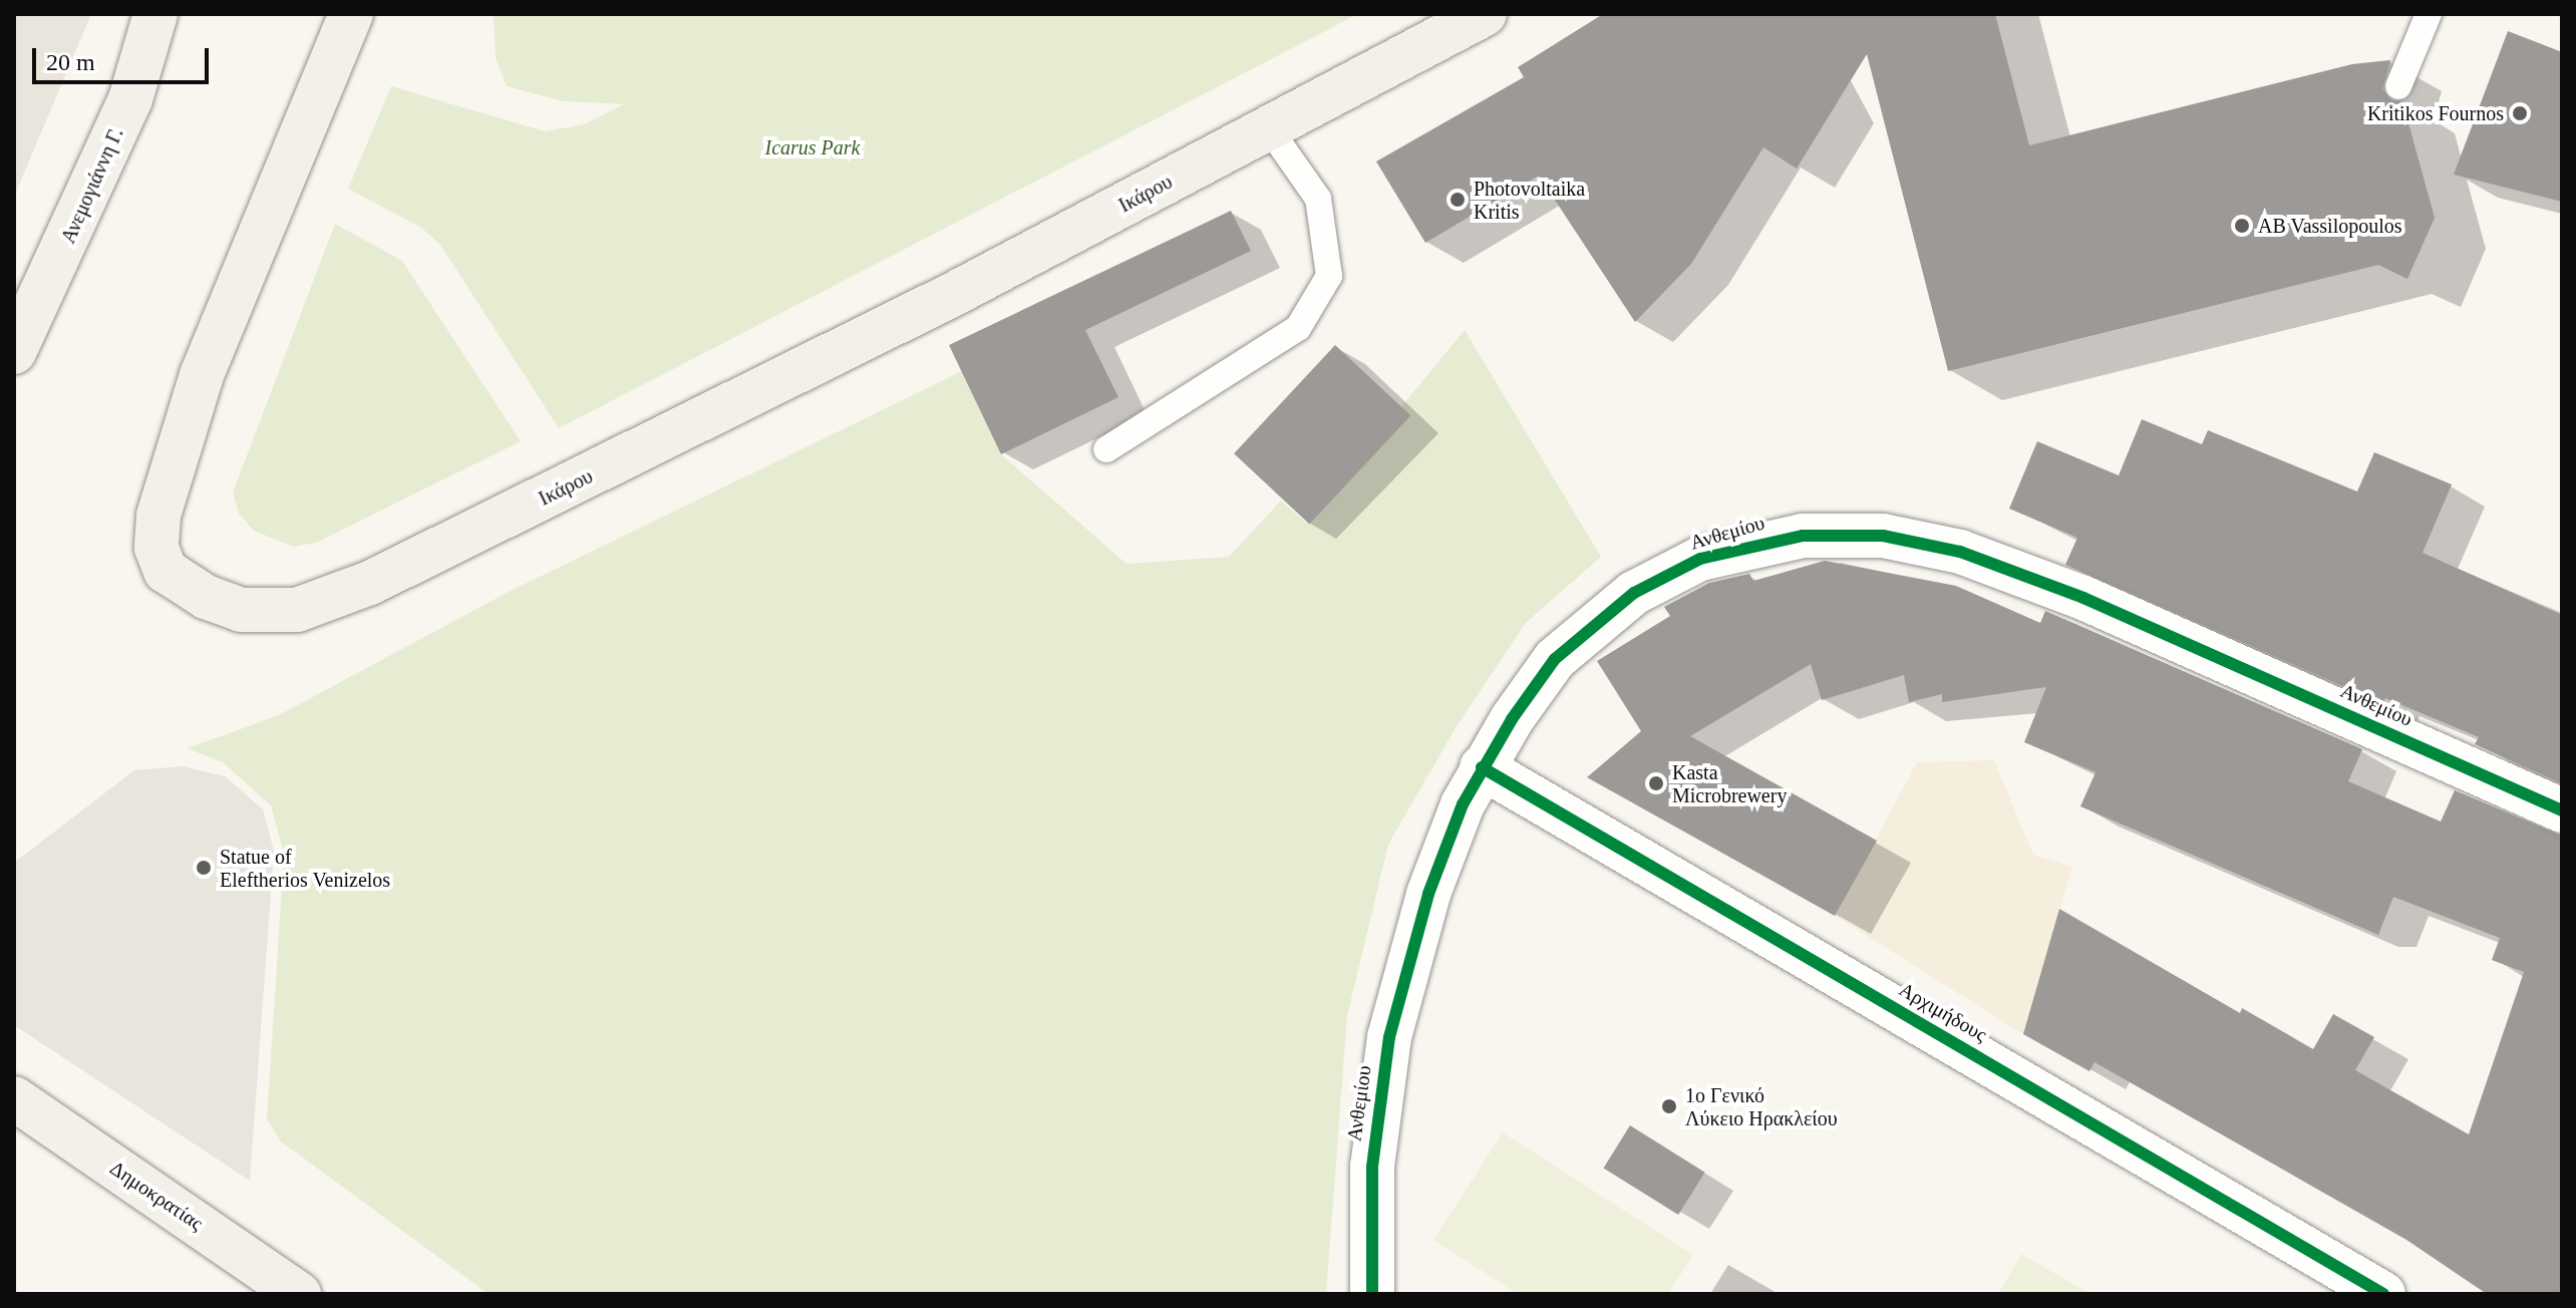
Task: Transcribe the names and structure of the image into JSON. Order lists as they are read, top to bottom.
{
  "streets": {
    "main road": ["Ανεμογιάννη Γ.", "Ικάρου", "Δημοκρατίας"],
    "street": ["Ανθεμίου", "Αρχιμήδους"]
  },
  "crossings": [
    ["Ανθεμίου", "Αρχιμήδους"]
  ],
  "parks": ["Icarus Park"],
  "places": [
    "Kritikos Fournos",
    "Photovoltaika Kritis",
    "AB Vassilopoulos",
    "Kasta Microbrewery",
    "Statue of Eleftherios Venizelos",
    "1ο Γενικό Λύκειο Ηρακλείου"
  ],
  "scale_bar": "20 m"
}
